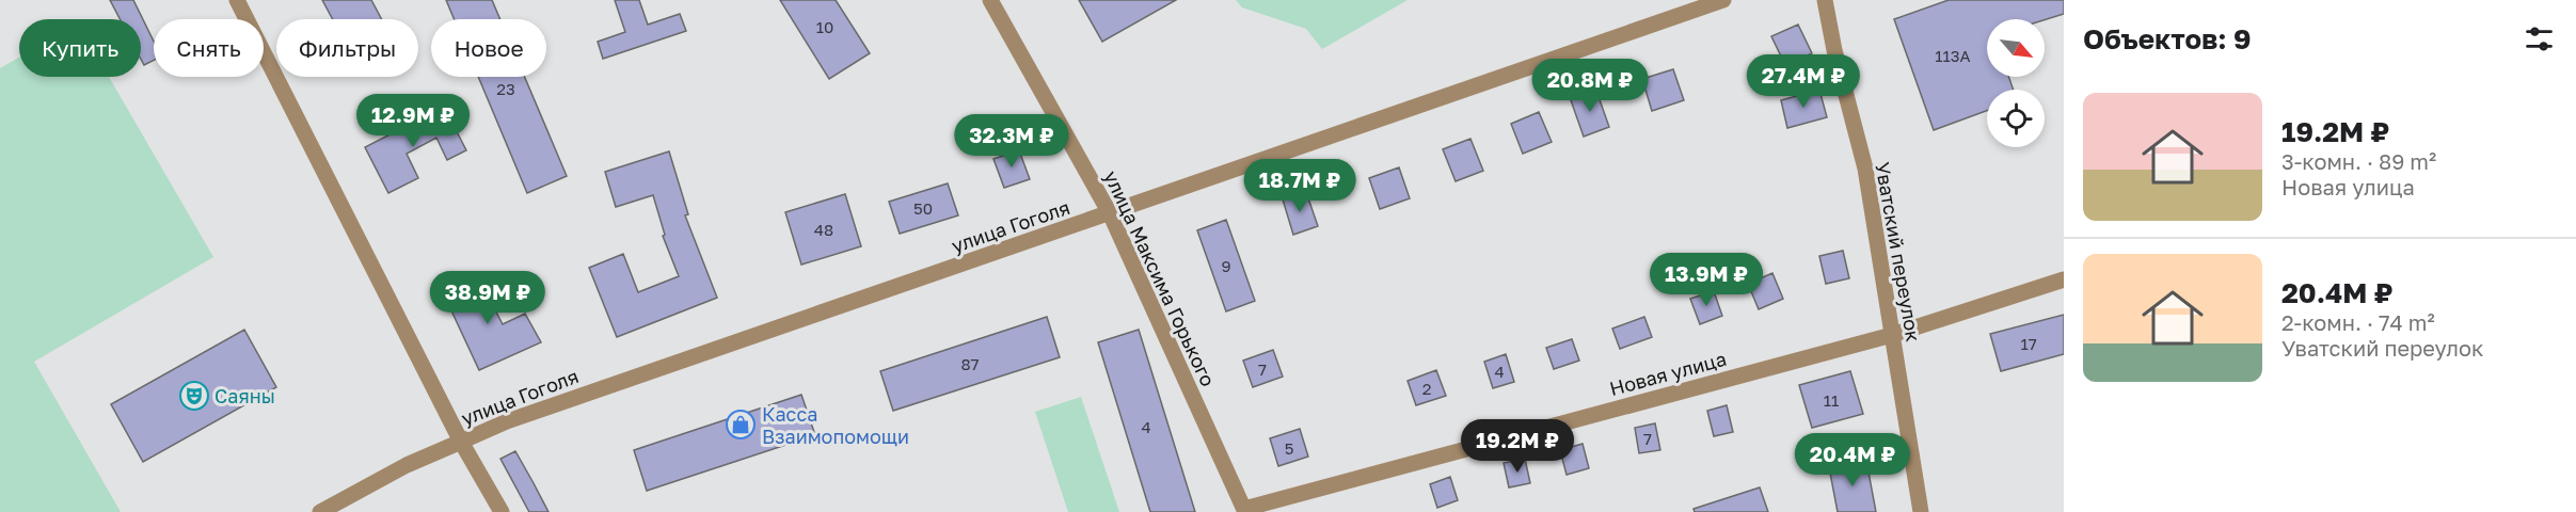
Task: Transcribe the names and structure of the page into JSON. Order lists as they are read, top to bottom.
{
  "streets": {
    "street": [
      "улица Гоголя",
      "Уватский переулок",
      "улица Максима Горького",
      "Новая улица"
    ]
  },
  "crossings": [
    ["улица Гоголя", "улица Максима Горького"],
    ["Уватский переулок", "Новая улица"],
    ["улица Максима Горького", "Новая улица"]
  ],
  "places": {
    "theatre": ["Саяны"],
    "shop": ["Касса Взаимопомощи"]
  },
  "house_numbers": [
    "10",
    "113А",
    "23",
    "50",
    "48",
    "9",
    "17",
    "87",
    "7",
    "4",
    "2",
    "11",
    "4",
    "7",
    "5"
  ],
  "north": "bottom right",
  "page": {
    "heading": "Объектов: 9",
    "chip": [
      "Купить",
      "Снять",
      "Фильтры",
      "Новое"
    ],
    "price": [
      "27.4M ₽",
      "20.8M ₽",
      "12.9M ₽",
      "32.3M ₽",
      "18.7M ₽",
      "13.9M ₽",
      "38.9M ₽",
      "19.2M ₽",
      "20.4M ₽"
    ],
    "list": [
      {
        "name": "19.2M ₽",
        "note": "3-комн. · 89 m² · Новая улица"
      },
      {
        "name": "20.4M ₽",
        "note": "2-комн. · 74 m² · Уватский переулок"
      }
    ]
  }
}
